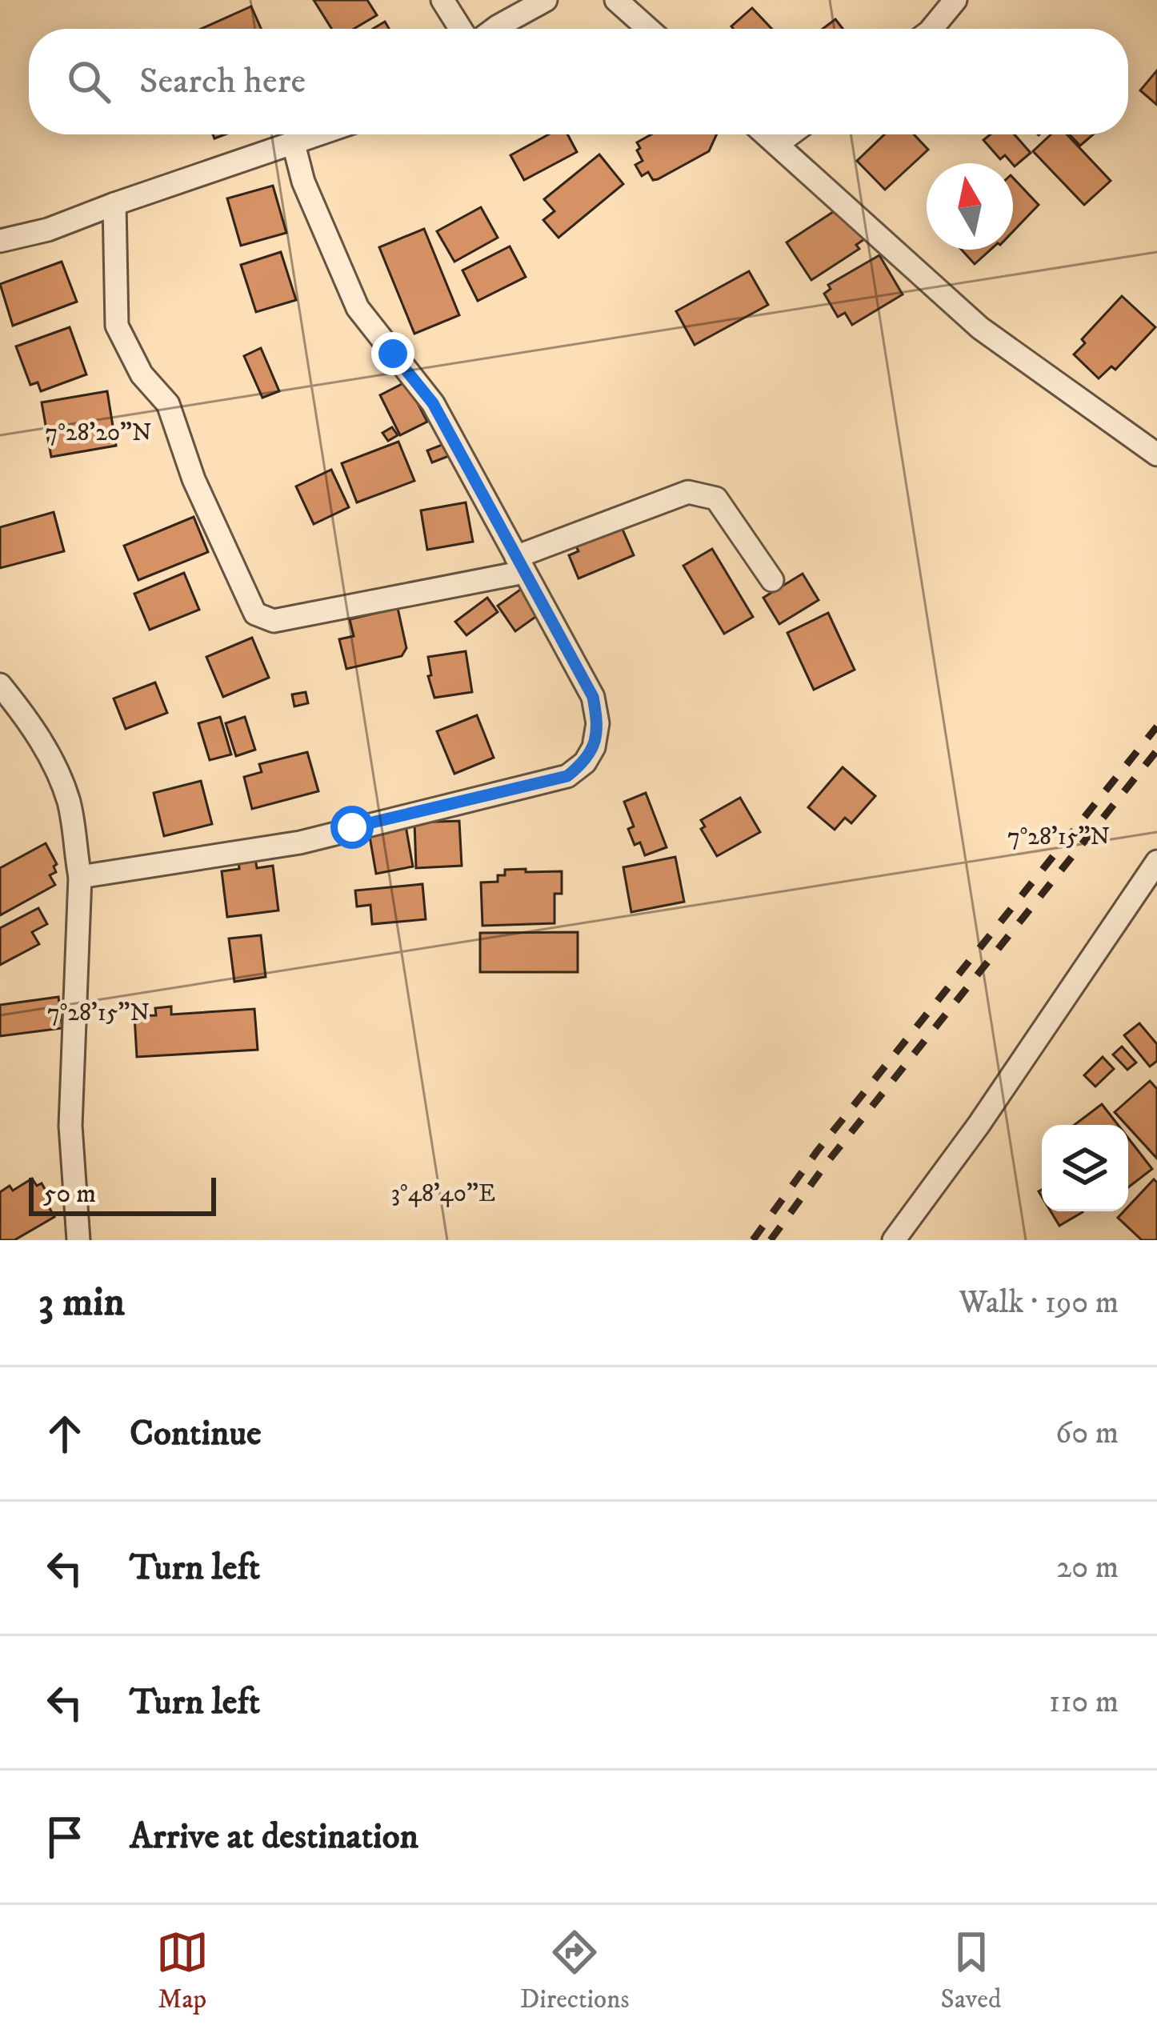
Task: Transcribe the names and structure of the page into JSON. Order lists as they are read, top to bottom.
{
  "scale_bar": "50 m",
  "north": "top",
  "page": {
    "search": "Search here",
    "scale": "50 m",
    "heading": ["3 min", "Walk · 190 m"],
    "list": [
      ["Continue", "60 m"],
      ["Turn left", "20 m"],
      ["Turn left", "110 m"],
      "Arrive at destination"
    ],
    "nav": ["Map", "Directions", "Saved"]
  },
  "coordinates": ["7°28'20\"N", "7°28'15\"N", "3°48'40\"E"]
}
